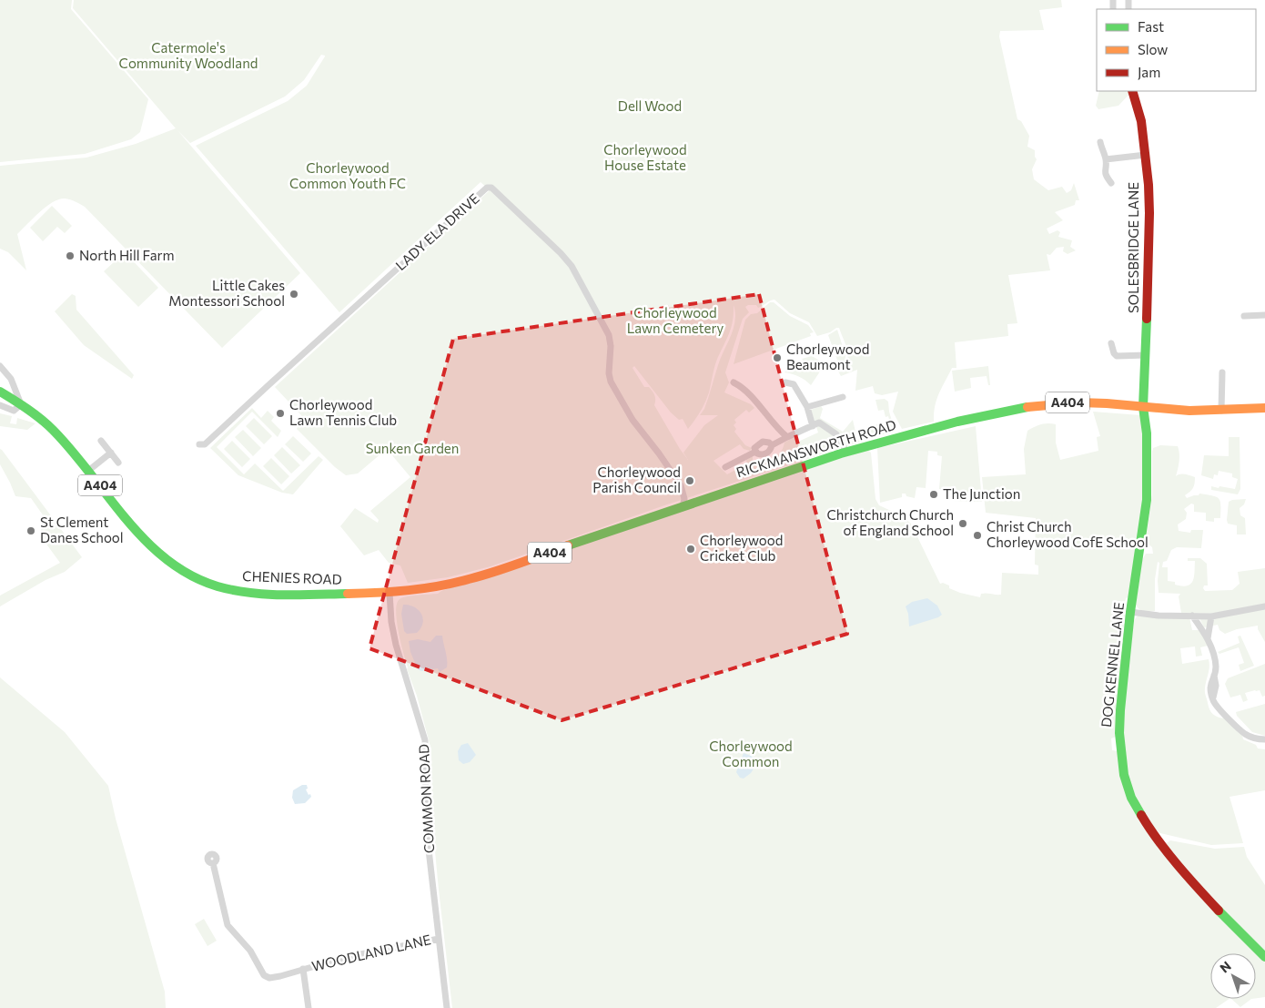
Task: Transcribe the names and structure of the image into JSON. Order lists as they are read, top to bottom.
{
  "streets": {
    "main road": [
      "SOLESBRIDGE LANE",
      "A404",
      "RICKMANSWORTH ROAD",
      "CHENIES ROAD",
      "DOG KENNEL LANE"
    ],
    "street": ["LADY ELA DRIVE", "COMMON ROAD", "WOODLAND LANE"]
  },
  "crossings": [
    ["LADY ELA DRIVE", "RICKMANSWORTH ROAD"],
    ["SOLESBRIDGE LANE", "RICKMANSWORTH ROAD"],
    ["SOLESBRIDGE LANE", "DOG KENNEL LANE"],
    ["RICKMANSWORTH ROAD", "CHENIES ROAD"],
    ["RICKMANSWORTH ROAD", "DOG KENNEL LANE"],
    ["RICKMANSWORTH ROAD", "COMMON ROAD"],
    ["CHENIES ROAD", "COMMON ROAD"],
    ["COMMON ROAD", "WOODLAND LANE"]
  ],
  "parks": [
    "Catermole's Community Woodland",
    "Dell Wood",
    "Chorleywood House Estate",
    "Chorleywood Common Youth FC",
    "Chorleywood Lawn Cemetery",
    "Sunken Garden",
    "Chorleywood Common"
  ],
  "places": [
    "North Hill Farm",
    "Little Cakes Montessori School",
    "Chorleywood Beaumont",
    "Chorleywood Lawn Tennis Club",
    "Chorleywood Parish Council",
    "The Junction",
    "Christchurch Church of England School",
    "St Clement Danes School",
    "Christ Church Chorleywood CofE School",
    "Chorleywood Cricket Club"
  ],
  "legend": ["Fast", "Slow", "Jam"],
  "north": "top left"
}
